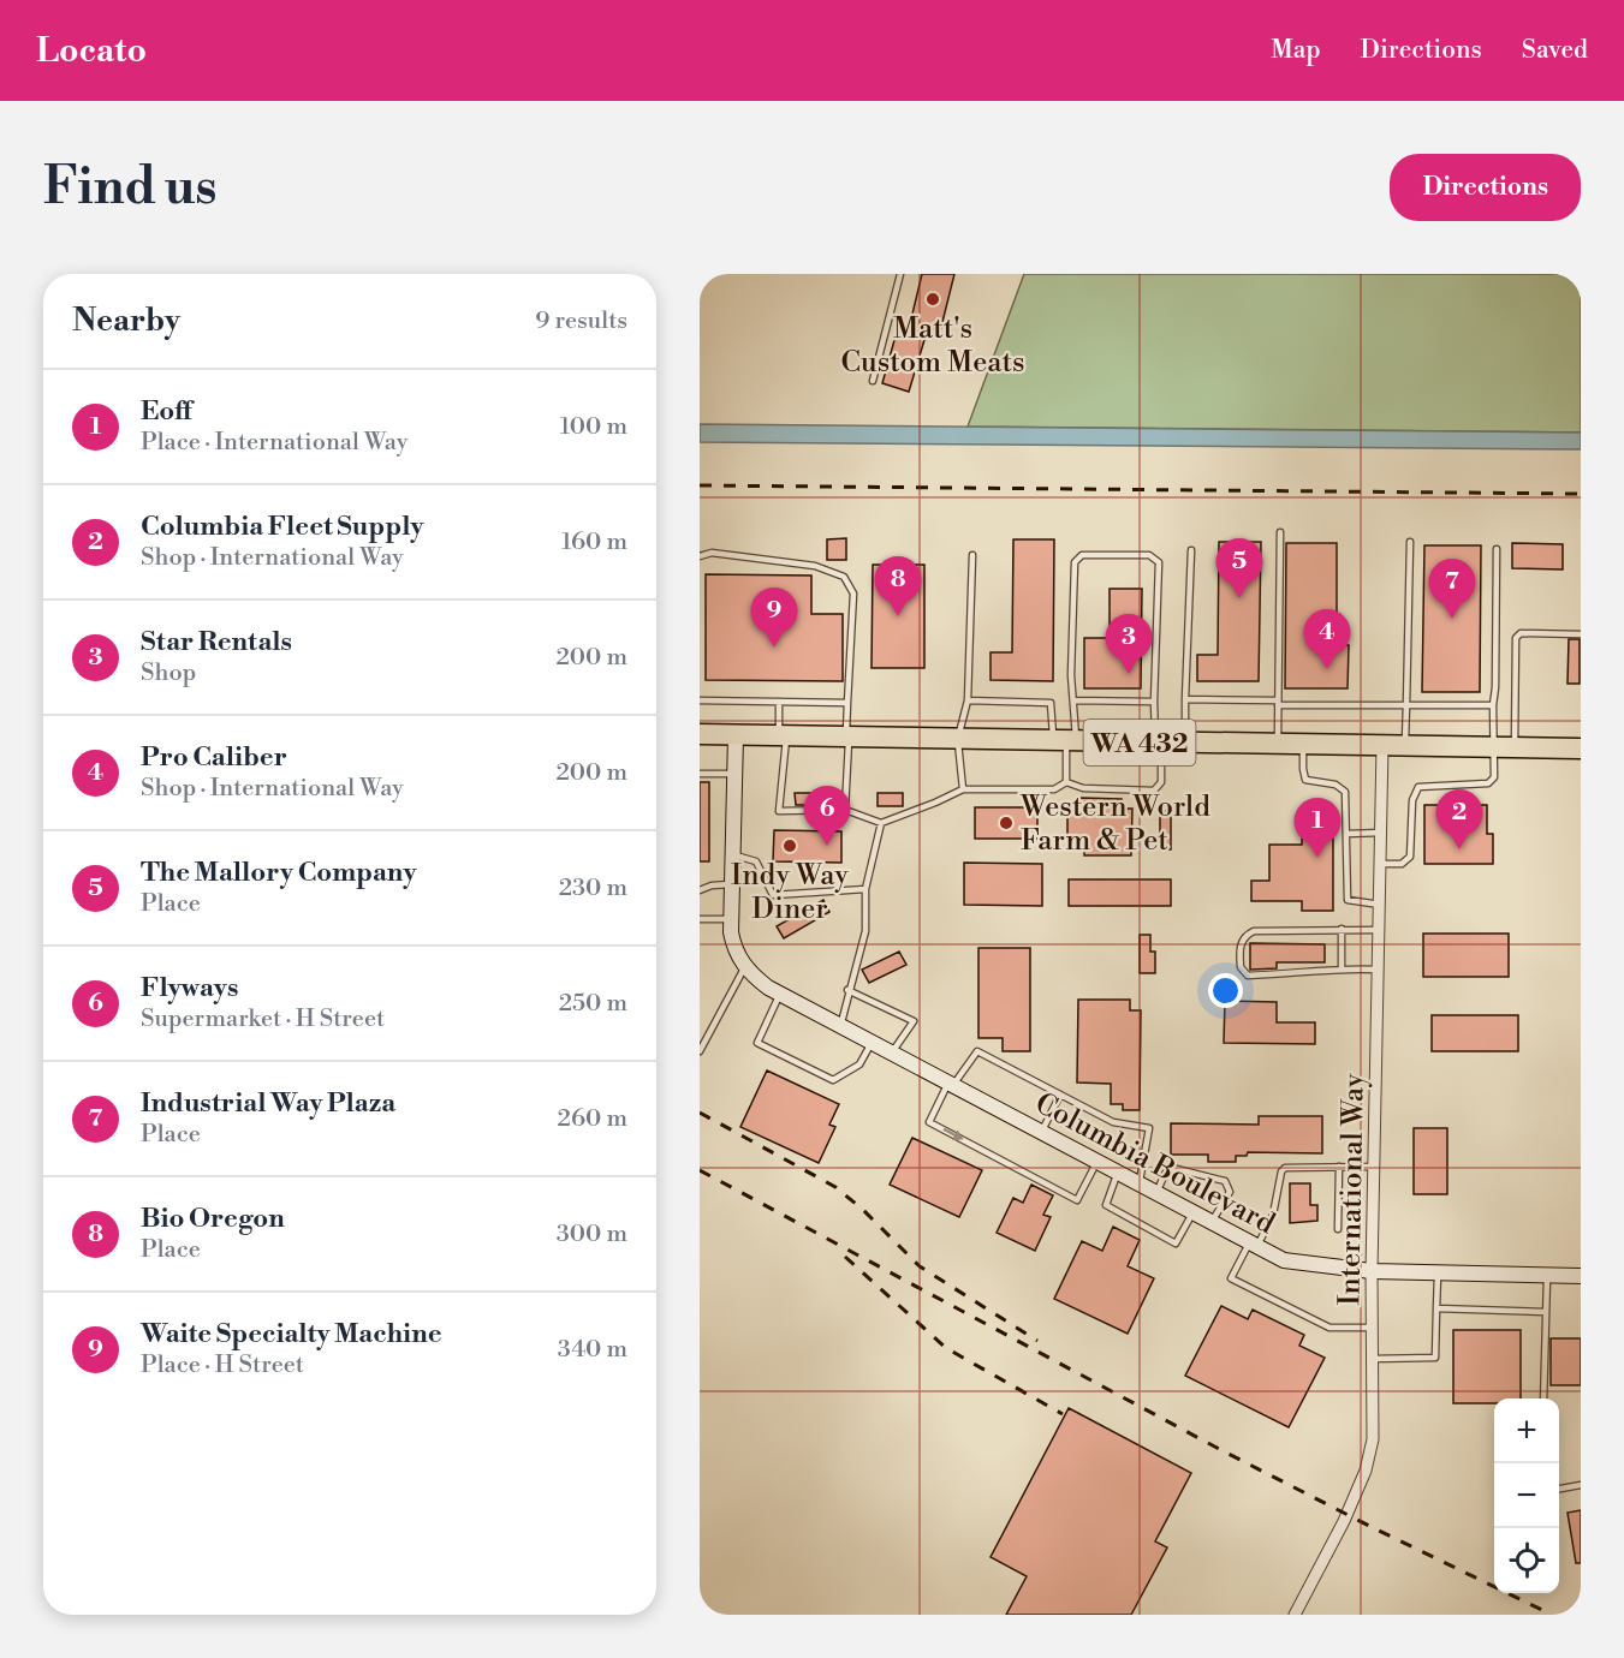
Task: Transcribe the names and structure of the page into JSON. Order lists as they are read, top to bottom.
{
  "streets": {
    "highway": ["WA 432"],
    "street": ["Columbia Boulevard", "International Way"]
  },
  "crossings": [
    ["WA 432", "International Way"],
    ["Columbia Boulevard", "International Way"]
  ],
  "places": ["Matt's Custom Meats", "Western World Farm & Pet", "Indy Way Diner"],
  "page": {
    "header": "Locato",
    "nav": ["Map", "Directions", "Saved"],
    "buttons": "Directions",
    "title": "Find us",
    "heading": ["Nearby", "9 results"],
    "list": [
      {
        "mark": "1",
        "name": "Eoff",
        "note": "Place · International Way",
        "value": "100 m"
      },
      {
        "mark": "2",
        "name": "Columbia Fleet Supply",
        "note": "Shop · International Way",
        "value": "160 m"
      },
      {
        "mark": "3",
        "name": "Star Rentals",
        "note": "Shop",
        "value": "200 m"
      },
      {
        "mark": "4",
        "name": "Pro Caliber",
        "note": "Shop · International Way",
        "value": "200 m"
      },
      {
        "mark": "5",
        "name": "The Mallory Company",
        "note": "Place",
        "value": "230 m"
      },
      {
        "mark": "6",
        "name": "Flyways",
        "note": "Supermarket · H Street",
        "value": "250 m"
      },
      {
        "mark": "7",
        "name": "Industrial Way Plaza",
        "note": "Place",
        "value": "260 m"
      },
      {
        "mark": "8",
        "name": "Bio Oregon",
        "note": "Place",
        "value": "300 m"
      },
      {
        "mark": "9",
        "name": "Waite Specialty Machine",
        "note": "Place · H Street",
        "value": "340 m"
      }
    ],
    "pins": [
      "5",
      "8",
      "7",
      "9",
      "4",
      "3",
      "6",
      "2",
      "1"
    ],
    "map_buttons": ["+", "−"]
  }
}
